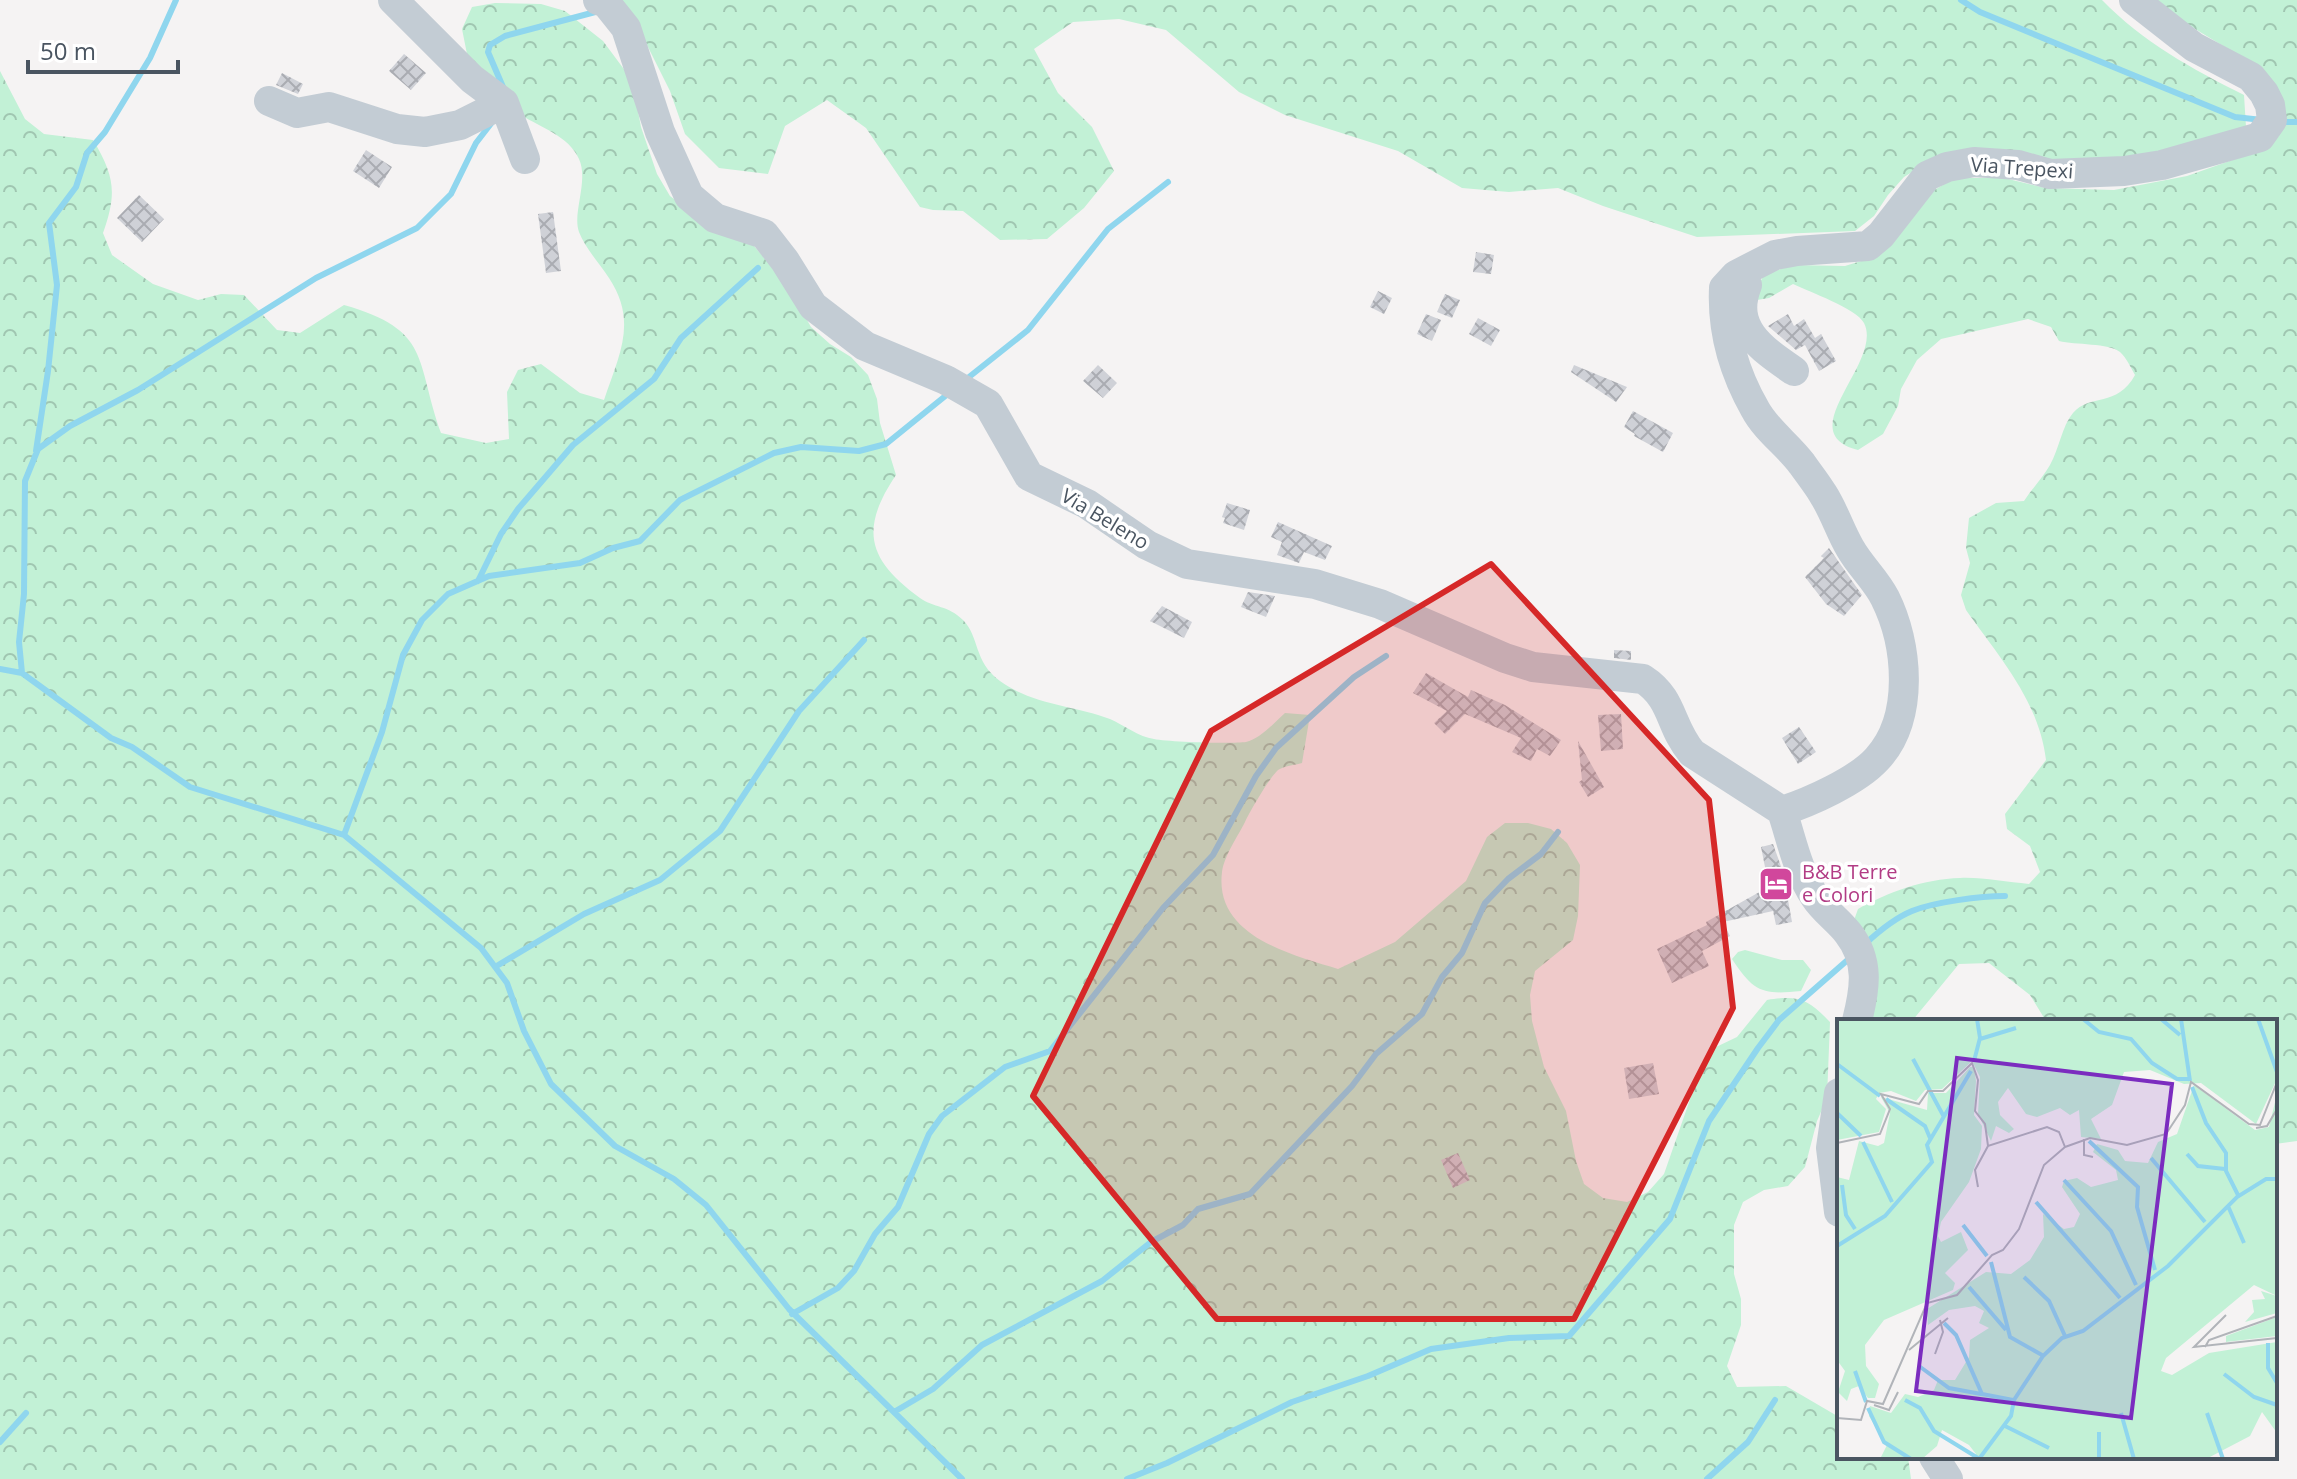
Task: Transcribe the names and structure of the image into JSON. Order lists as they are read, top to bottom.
{
  "streets": {
    "street": ["Via Trepexi", "Via Beleno"]
  },
  "crossings": [
    ["Via Trepexi", "Via Beleno"]
  ],
  "places": {
    "hotel": ["B&B Terre e Colori"]
  },
  "scale_bar": "50 m"
}
